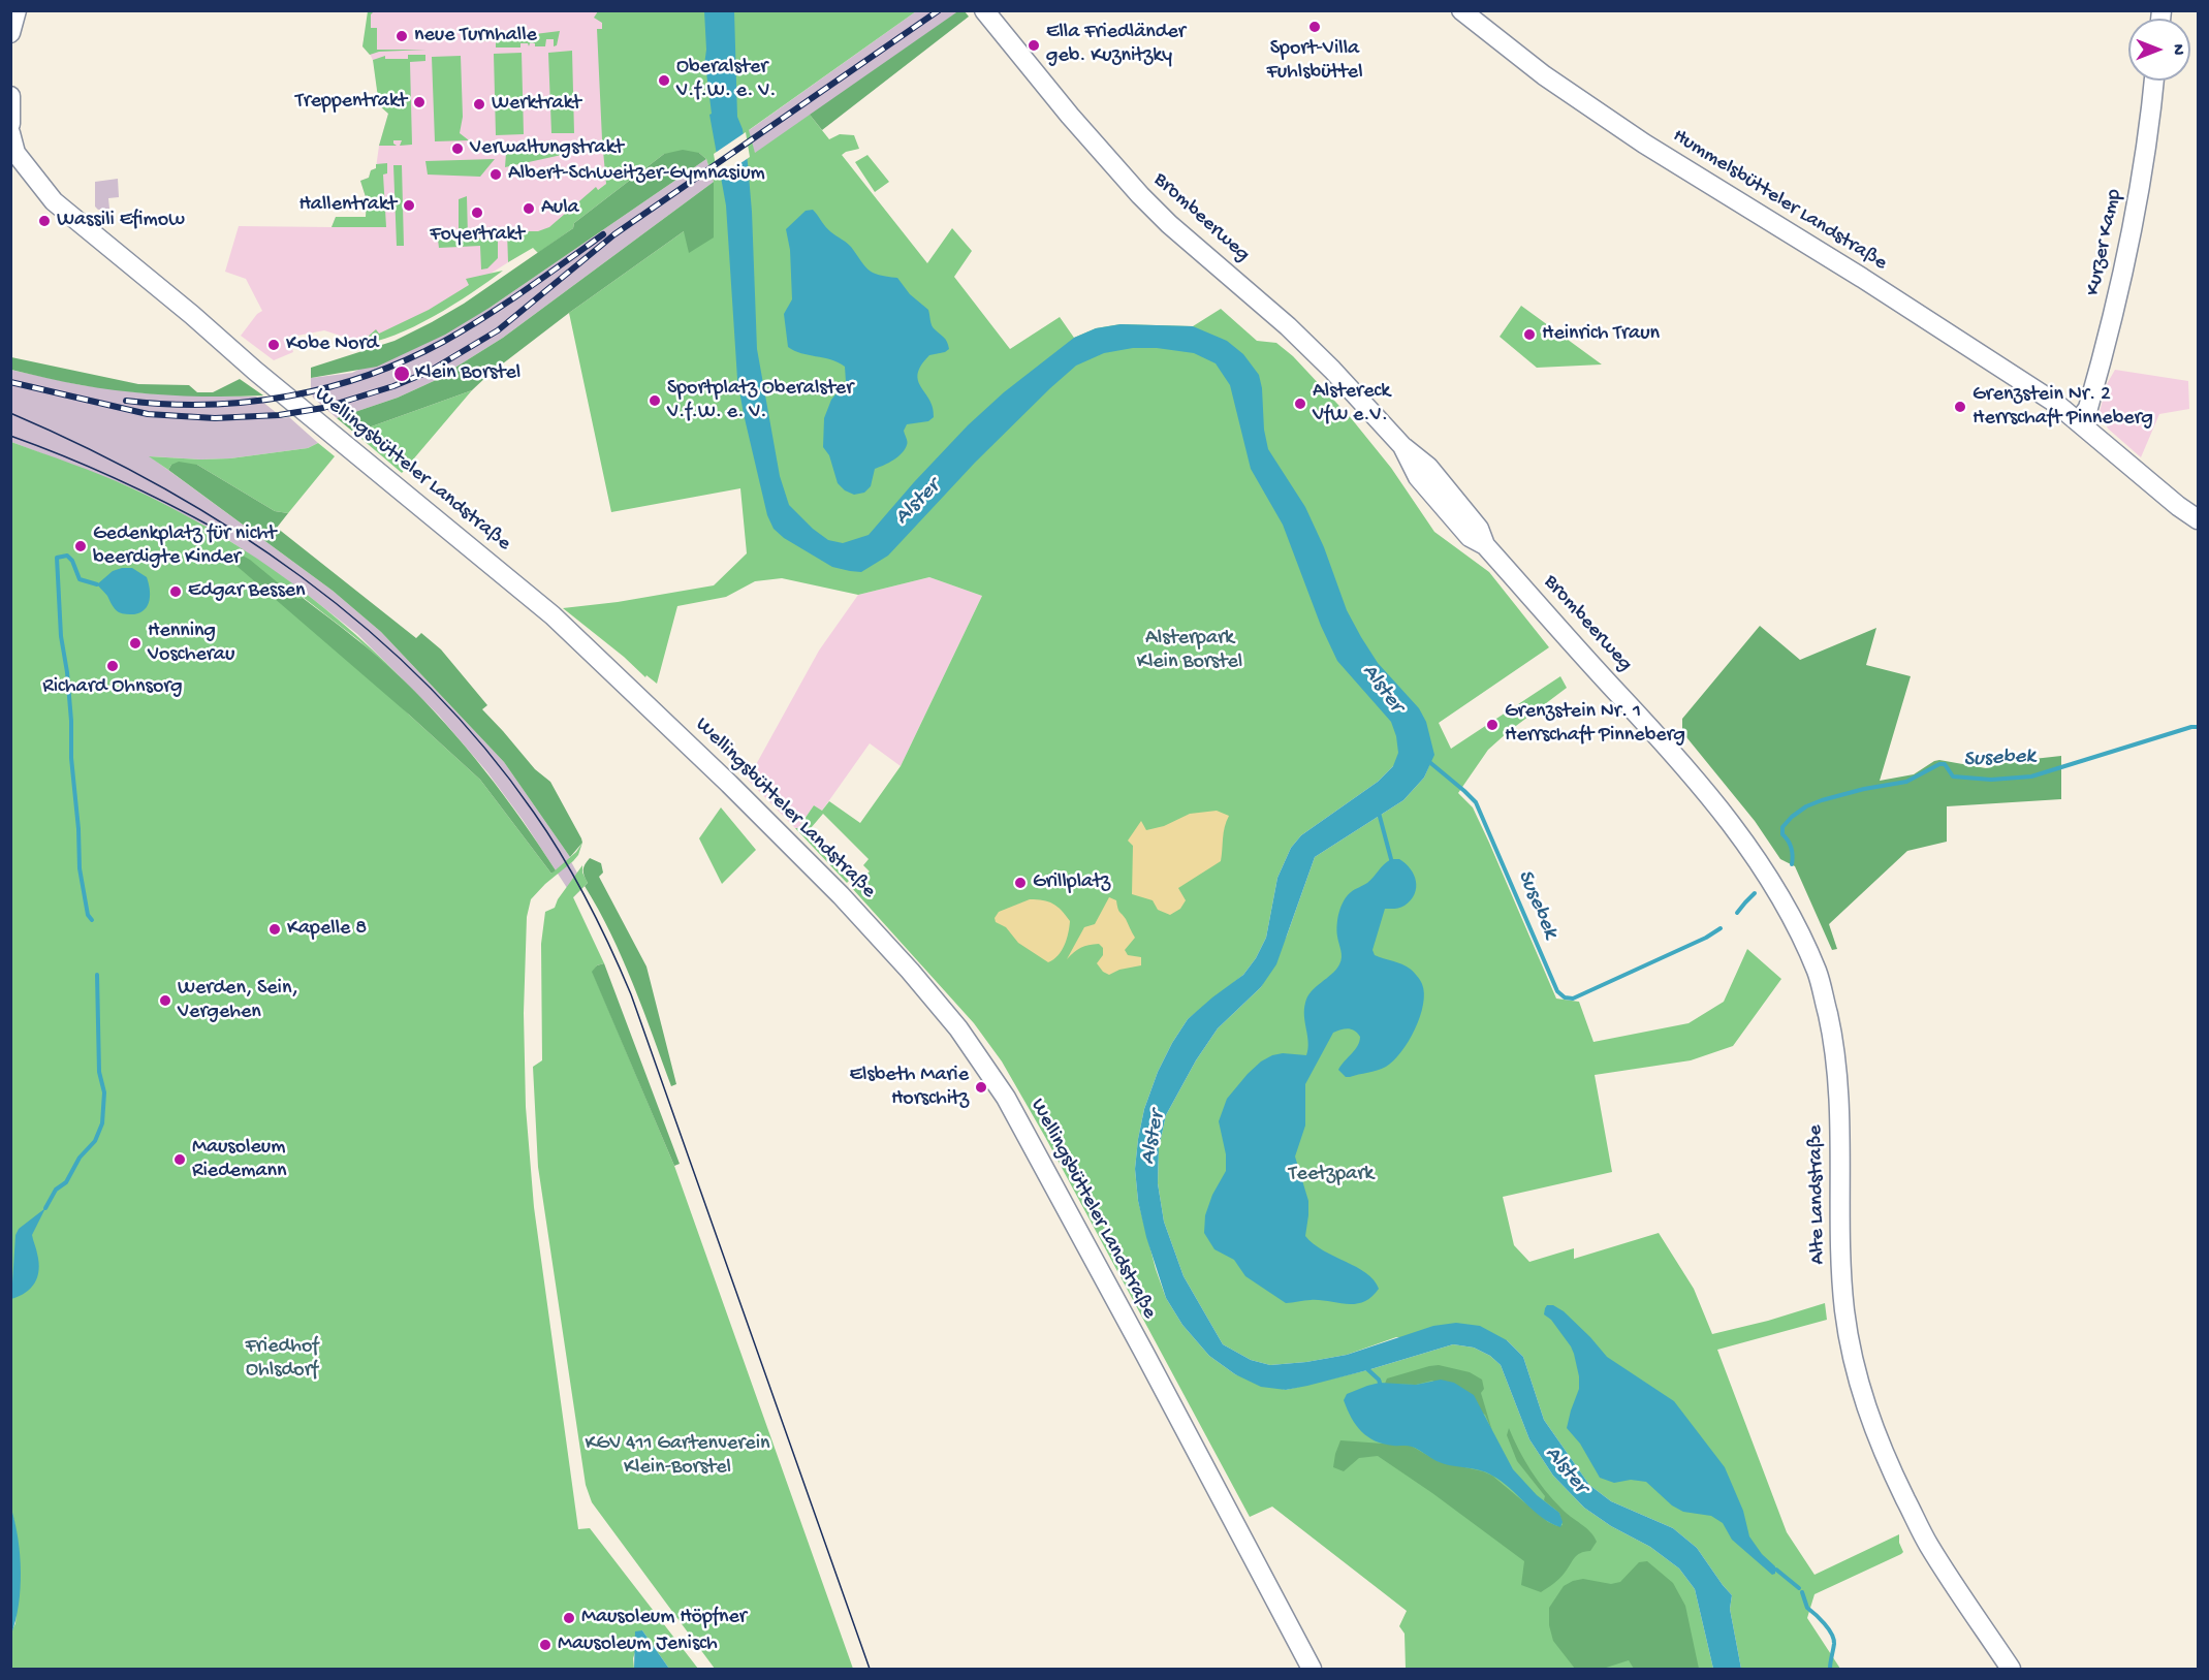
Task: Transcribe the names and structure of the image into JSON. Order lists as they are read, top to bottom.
{
  "streets": {
    "main road": [
      "Hummelsbütteler Landstraße",
      "Brombeerweg",
      "Kurzer Kamp",
      "Wellingsbütteler Landstraße",
      "Alte Landstraße"
    ]
  },
  "crossings": [
    ["Hummelsbütteler Landstraße", "Kurzer Kamp"],
    ["Brombeerweg", "Alte Landstraße"]
  ],
  "water": ["Alster", "Susebek"],
  "parks": [
    "Alsterpark Klein Borstel",
    "Teetzpark",
    "Friedhof Ohlsdorf",
    "KGV 411 Gartenverein Klein-Borstel"
  ],
  "places": [
    "Sport-Villa Fuhlsbüttel",
    "neue Turnhalle",
    "Ella Friedländer geb. Kuznitzky",
    "Oberalster V.f.W. e. V.",
    "Treppentrakt",
    "Werktrakt",
    "Verwaltungstrakt",
    "Albert-Schweitzer-Gymnasium",
    "Hallentrakt",
    "Aula",
    "Foyertrakt",
    "Wassili Efimow",
    "Heinrich Traun",
    "Kobe Nord",
    "Klein Borstel",
    "Sportplatz Oberalster V.f.W. e. V.",
    "Alstereck VfW e.V.",
    "Grenzstein Nr. 2 Herrschaft Pinneberg",
    "Gedenkplatz für nicht beerdigte Kinder",
    "Edgar Bessen",
    "Henning Voscherau",
    "Richard Ohnsorg",
    "Grenzstein Nr. 1 Herrschaft Pinneberg",
    "Grillplatz",
    "Kapelle 8",
    "Werden, Sein, Vergehen",
    "Elsbeth Marie Horschitz",
    "Mausoleum Riedemann",
    "Mausoleum Höpfner",
    "Mausoleum Jenisch"
  ],
  "north": "right"
}
